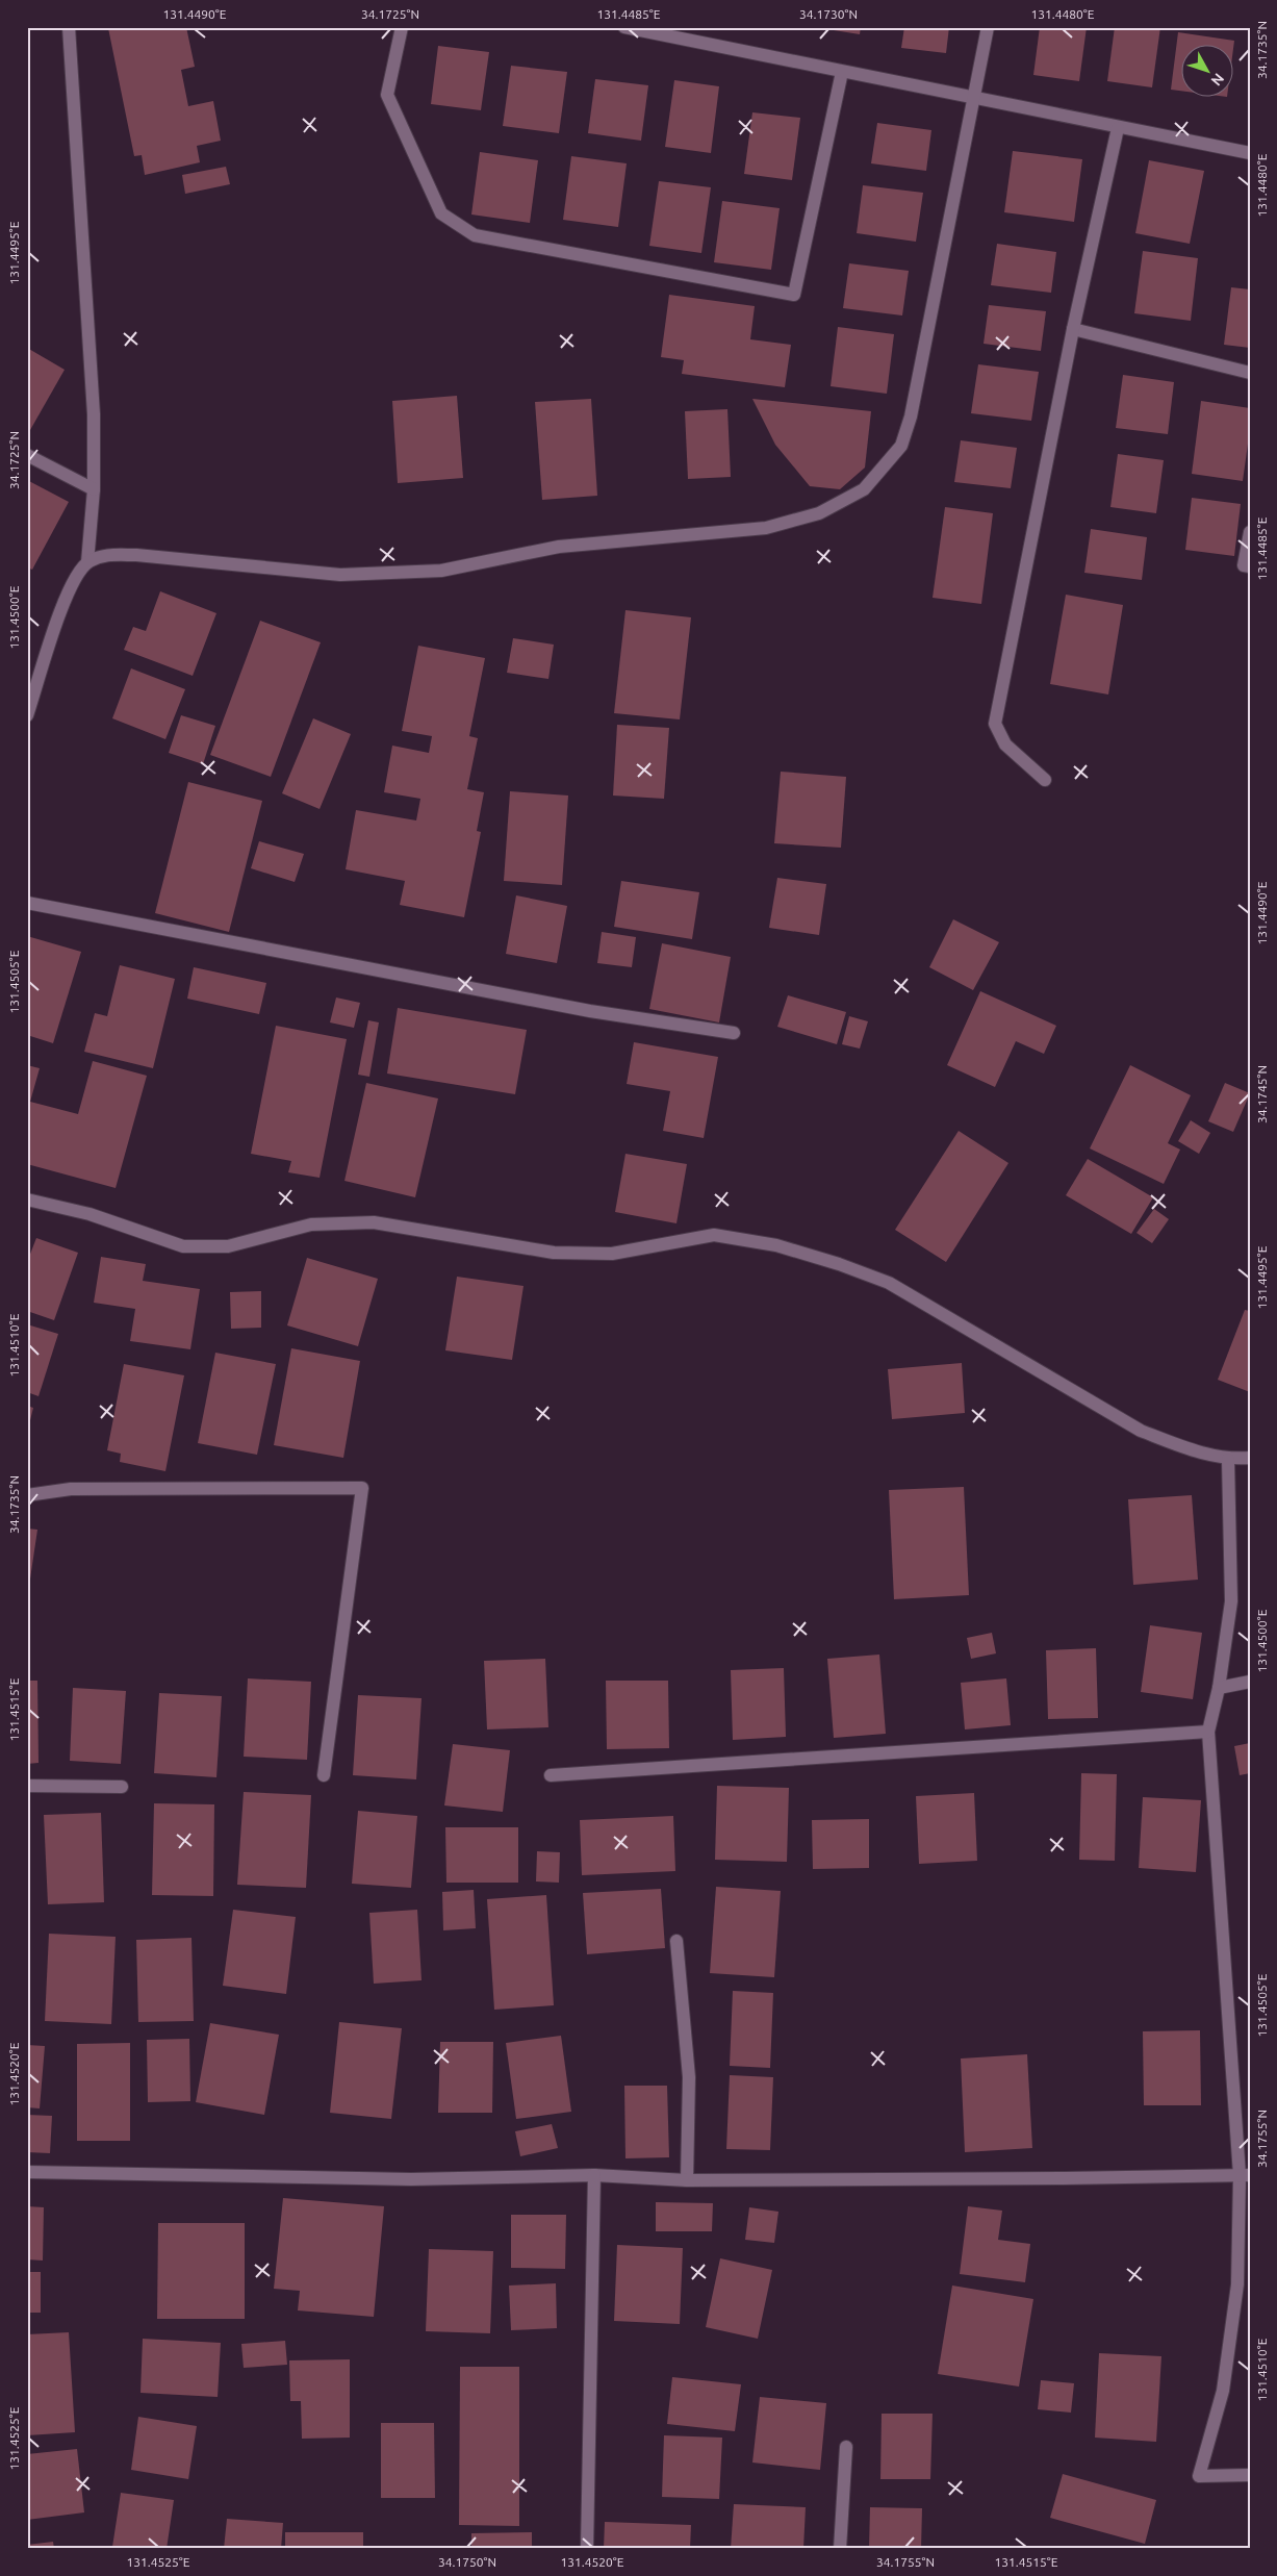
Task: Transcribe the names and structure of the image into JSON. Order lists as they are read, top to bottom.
{
  "north": "bottom right",
  "coordinates": [
    "131.4490°E",
    "34.1725°N",
    "131.4485°E",
    "34.1730°N",
    "131.4480°E",
    "34.1735°N",
    "131.4495°E",
    "131.4500°E",
    "131.4505°E",
    "34.1745°N",
    "131.4510°E",
    "131.4515°E",
    "131.4520°E",
    "34.1755°N",
    "131.4525°E",
    "34.1750°N"
  ]
}
